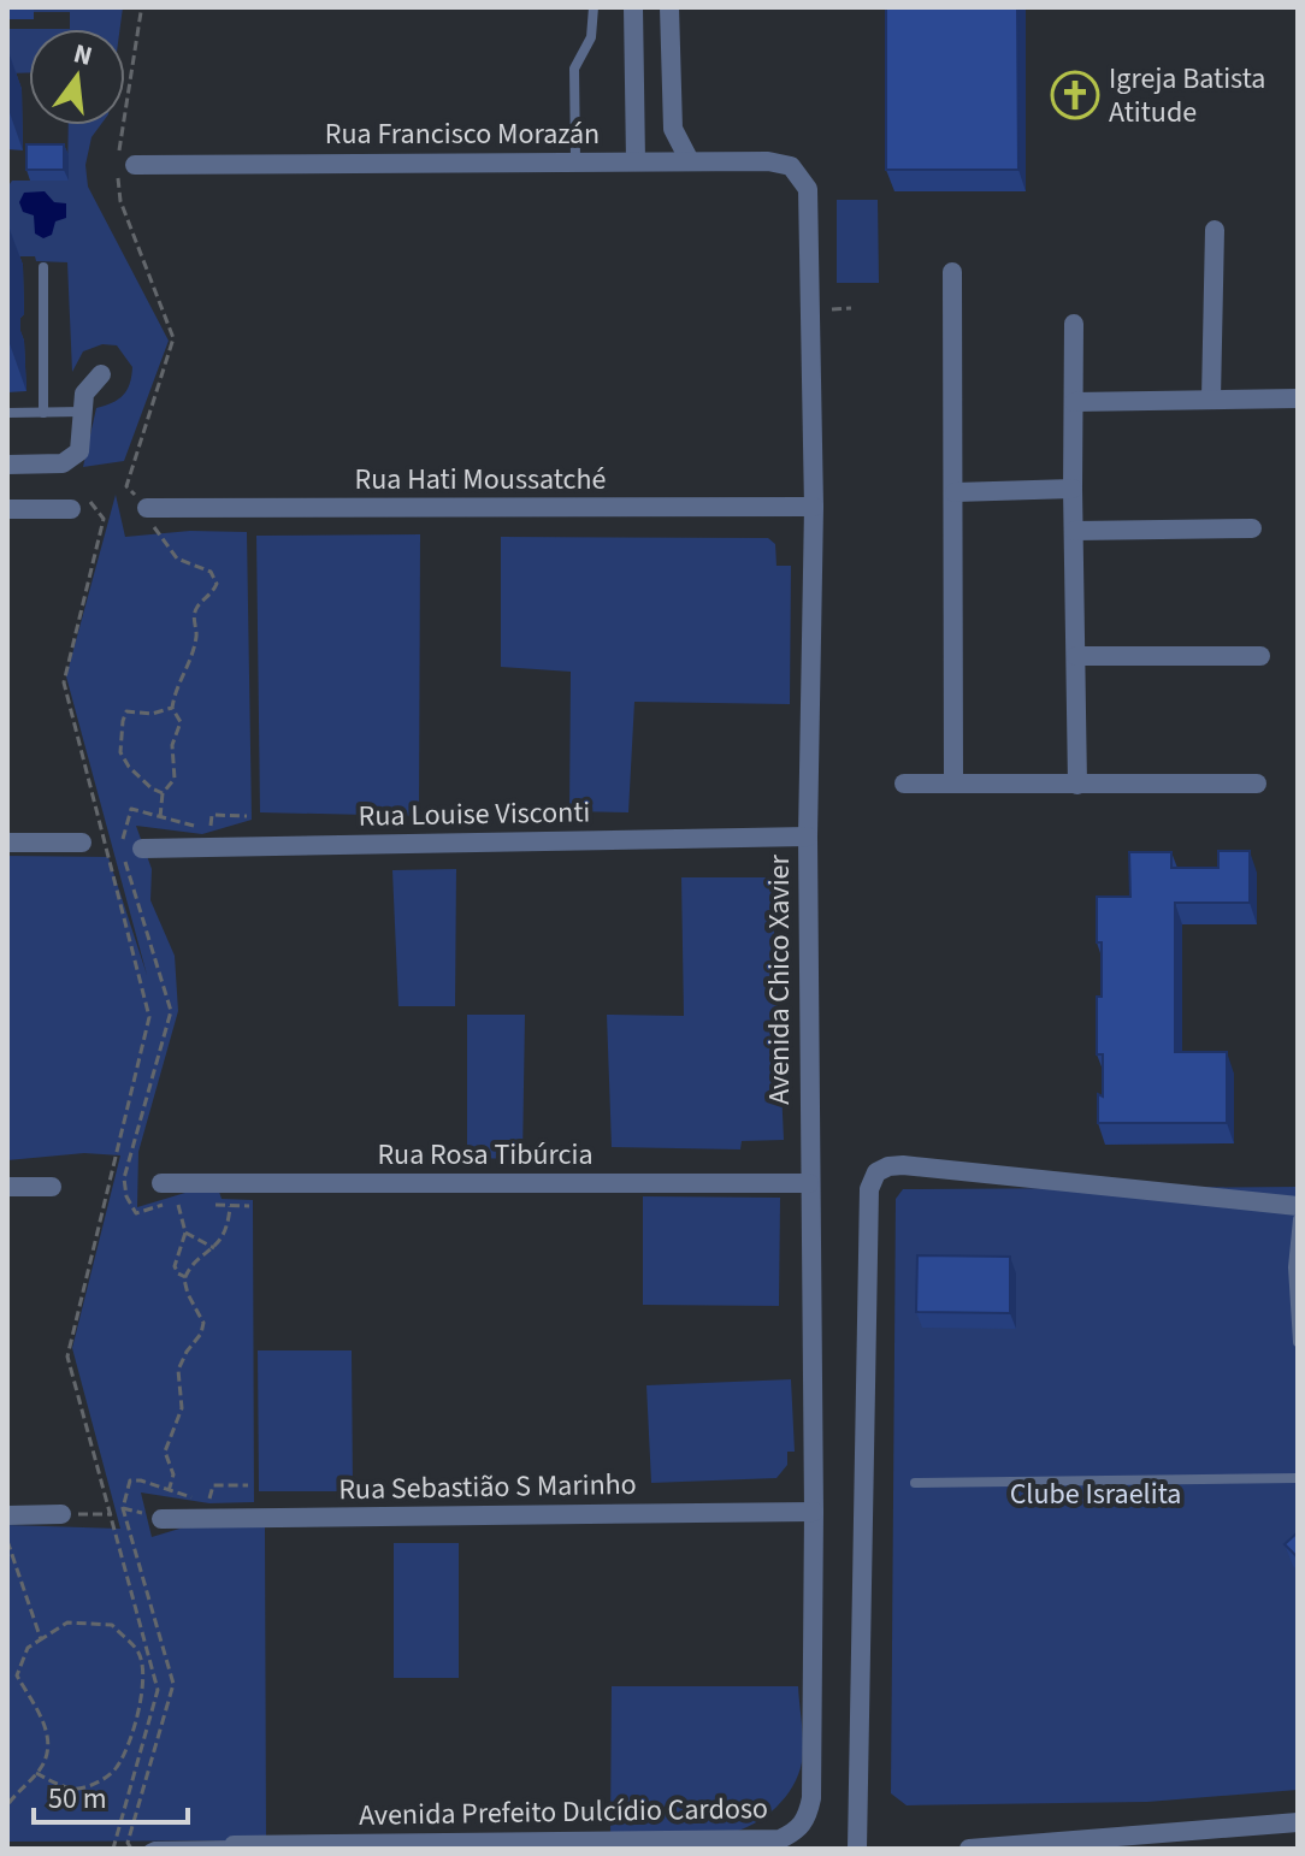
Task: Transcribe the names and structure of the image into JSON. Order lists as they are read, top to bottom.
{
  "streets": {
    "street": [
      "Rua Francisco Morazán",
      "Rua Hati Moussatché",
      "Rua Louise Visconti",
      "Avenida Chico Xavier",
      "Rua Rosa Tibúrcia",
      "Rua Sebastião S Marinho",
      "Avenida Prefeito Dulcídio Cardoso"
    ]
  },
  "crossings": [
    ["Rua Francisco Morazán", "Avenida Chico Xavier"],
    ["Rua Hati Moussatché", "Avenida Chico Xavier"],
    ["Rua Louise Visconti", "Avenida Chico Xavier"],
    ["Avenida Chico Xavier", "Rua Rosa Tibúrcia"],
    ["Avenida Chico Xavier", "Rua Sebastião S Marinho"],
    ["Avenida Chico Xavier", "Avenida Prefeito Dulcídio Cardoso"]
  ],
  "parks": ["Clube Israelita"],
  "places": {
    "church": ["Igreja Batista Atitude"]
  },
  "scale_bar": "50 m",
  "north": "top"
}
